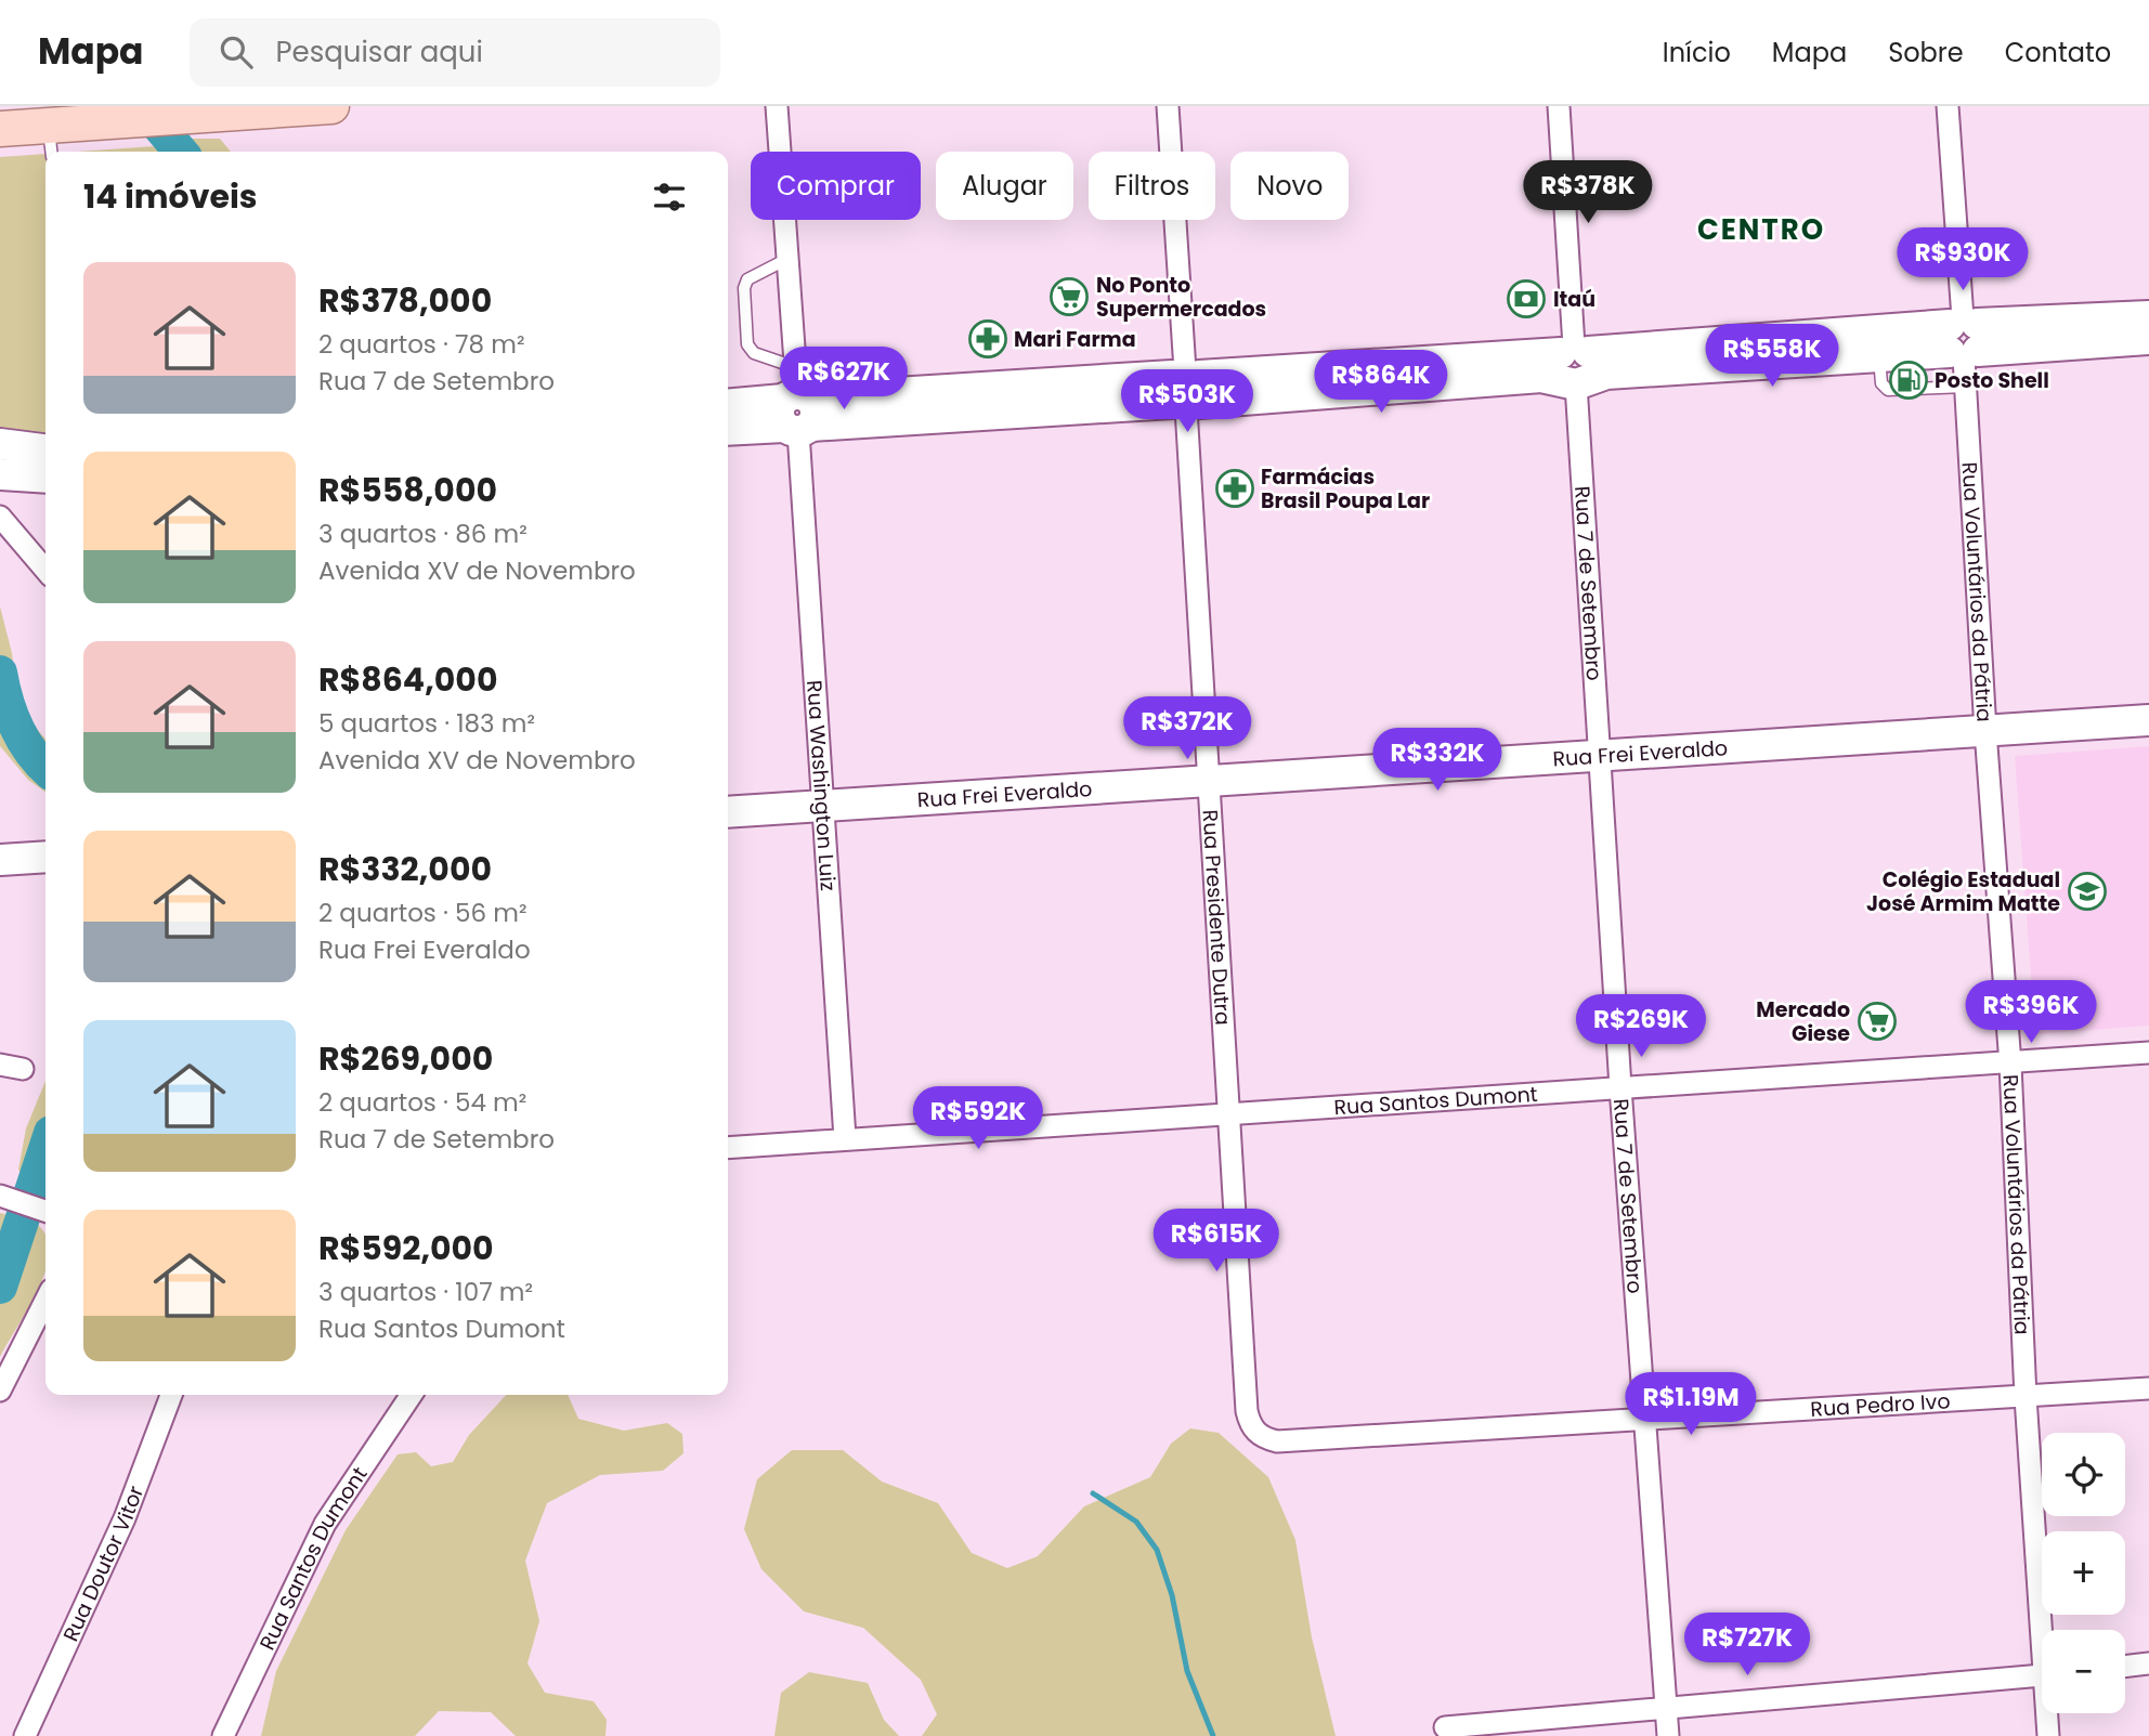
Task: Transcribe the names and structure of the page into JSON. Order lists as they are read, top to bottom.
{
  "streets": {
    "main road": ["Rua Frei Everaldo"],
    "street": [
      "Rua 7 de Setembro",
      "Rua Voluntários da Pátria",
      "Rua Washington Luiz",
      "Rua Presidente Dutra",
      "Rua Santos Dumont",
      "Rua Pedro Ivo",
      "Rua Doutor Vitor"
    ]
  },
  "crossings": [
    ["Rua 7 de Setembro", "Rua Frei Everaldo"],
    ["Rua 7 de Setembro", "Rua Santos Dumont"],
    ["Rua 7 de Setembro", "Rua Pedro Ivo"],
    ["Rua Voluntários da Pátria", "Rua Frei Everaldo"],
    ["Rua Voluntários da Pátria", "Rua Santos Dumont"],
    ["Rua Voluntários da Pátria", "Rua Pedro Ivo"],
    ["Rua Frei Everaldo", "Rua Washington Luiz"],
    ["Rua Frei Everaldo", "Rua Presidente Dutra"],
    ["Rua Washington Luiz", "Rua Santos Dumont"],
    ["Rua Presidente Dutra", "Rua Santos Dumont"],
    ["Rua Presidente Dutra", "Rua Pedro Ivo"]
  ],
  "districts": ["CENTRO"],
  "places": {
    "supermarket": ["No Ponto Supermercados", "Mercado Giese"],
    "bank": ["Itaú"],
    "pharmacy": ["Mari Farma", "Farmácias Brasil Poupa Lar"],
    "fuel station": ["Posto Shell"],
    "school or university": ["Colégio Estadual José Armim Matte"]
  },
  "page": {
    "header": "Mapa",
    "search": "Pesquisar aqui",
    "nav": [
      "Início",
      "Mapa",
      "Sobre",
      "Contato"
    ],
    "chip": [
      "Comprar",
      "Alugar",
      "Filtros",
      "Novo"
    ],
    "heading": "14 imóveis",
    "price": [
      "R$378K",
      "R$930K",
      "R$558K",
      "R$627K",
      "R$864K",
      "R$503K",
      "R$372K",
      "R$332K",
      "R$396K",
      "R$269K",
      "R$592K",
      "R$615K",
      "R$1.19M",
      "R$727K"
    ],
    "list": [
      {
        "name": "R$378,000",
        "note": "2 quartos · 78 m² · Rua 7 de Setembro"
      },
      {
        "name": "R$558,000",
        "note": "3 quartos · 86 m² · Avenida XV de Novembro"
      },
      {
        "name": "R$864,000",
        "note": "5 quartos · 183 m² · Avenida XV de Novembro"
      },
      {
        "name": "R$332,000",
        "note": "2 quartos · 56 m² · Rua Frei Everaldo"
      },
      {
        "name": "R$269,000",
        "note": "2 quartos · 54 m² · Rua 7 de Setembro"
      },
      {
        "name": "R$592,000",
        "note": "3 quartos · 107 m² · Rua Santos Dumont"
      }
    ],
    "map_buttons": ["+", "−"]
  }
}
